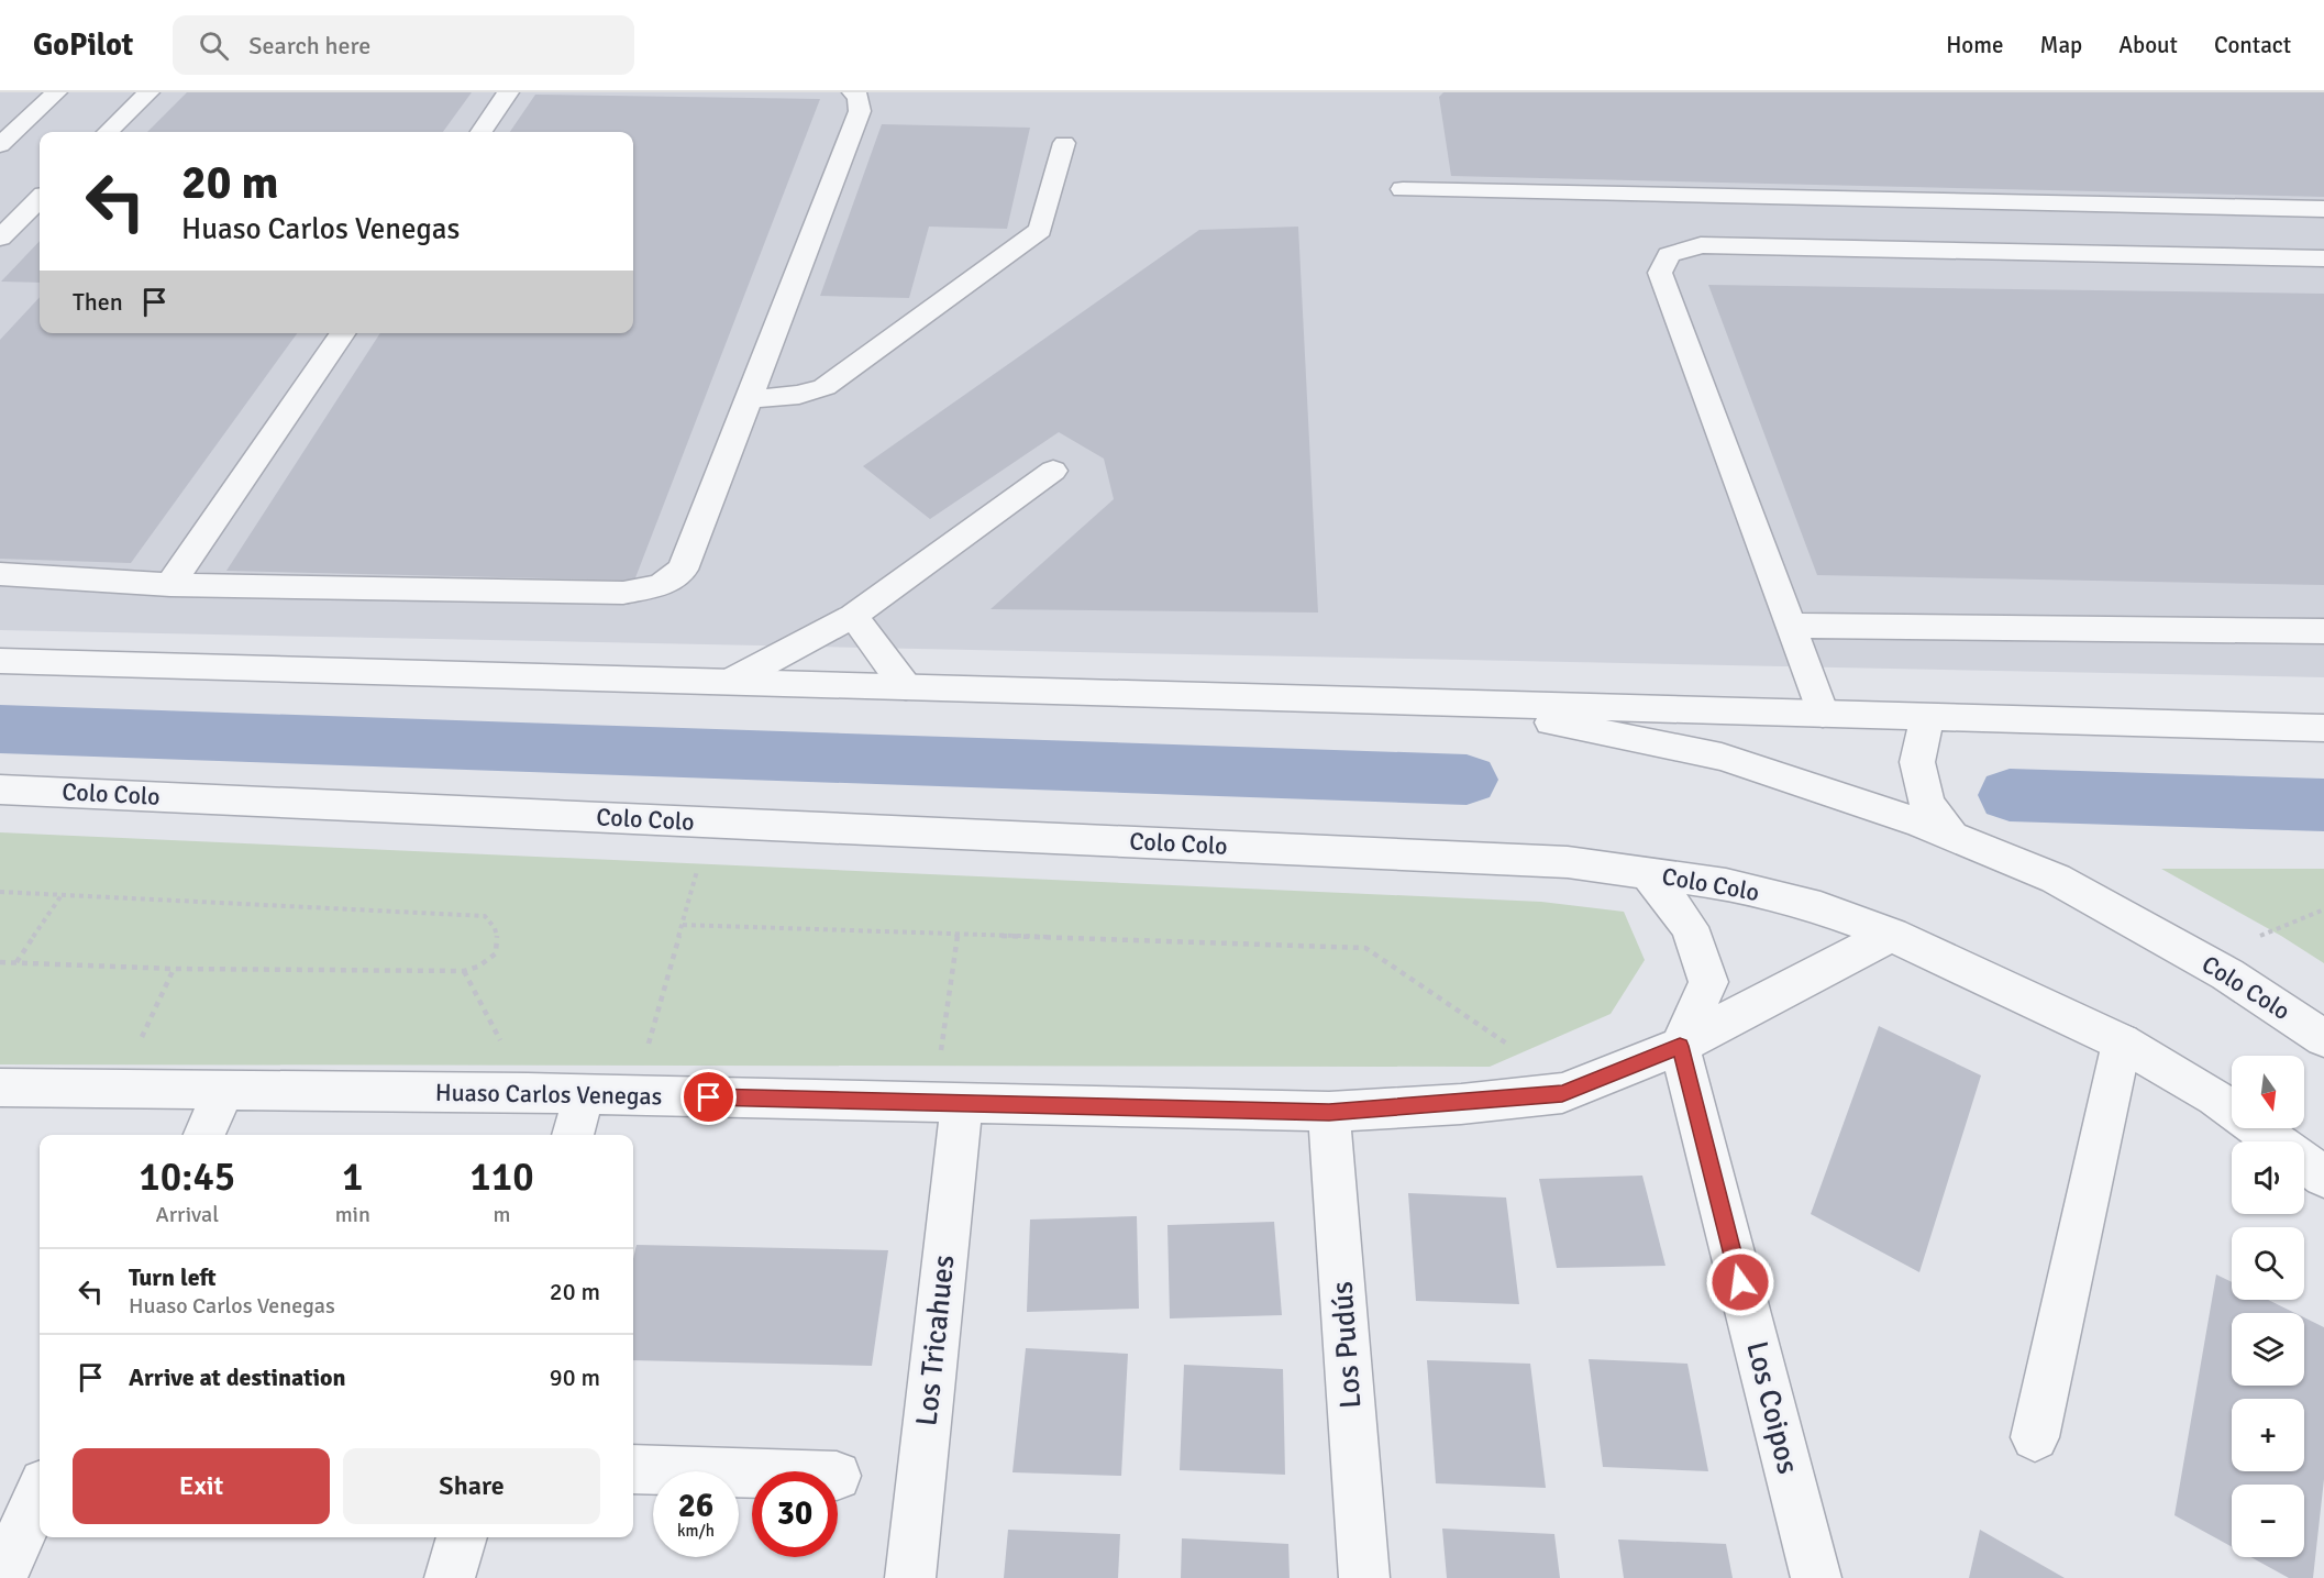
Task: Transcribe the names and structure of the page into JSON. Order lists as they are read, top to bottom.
{
  "streets": {
    "street": [
      "Colo Colo",
      "Huaso Carlos Venegas",
      "Los Tricahues",
      "Los Pudús",
      "Los Coipos"
    ]
  },
  "crossings": [
    ["Colo Colo", "Huaso Carlos Venegas"],
    ["Huaso Carlos Venegas", "Los Tricahues"],
    ["Huaso Carlos Venegas", "Los Pudús"],
    ["Huaso Carlos Venegas", "Los Coipos"]
  ],
  "north": "bottom",
  "page": {
    "header": "GoPilot",
    "search": "Search here",
    "nav": [
      "Home",
      "Map",
      "About",
      "Contact"
    ],
    "turn": ["20 m", "Huaso Carlos Venegas"],
    "then": "Then",
    "map_buttons": ["+", "−"],
    "eta": [
      "10:45",
      "Arrival",
      "1",
      "min",
      "110",
      "m"
    ],
    "list": [
      {
        "name": "Turn left",
        "note": "Huaso Carlos Venegas",
        "value": "20 m"
      },
      {
        "name": "Arrive at destination",
        "value": "90 m"
      }
    ],
    "buttons": ["Exit", "Share"],
    "speed": "26 km/h",
    "limit": "30"
  }
}
